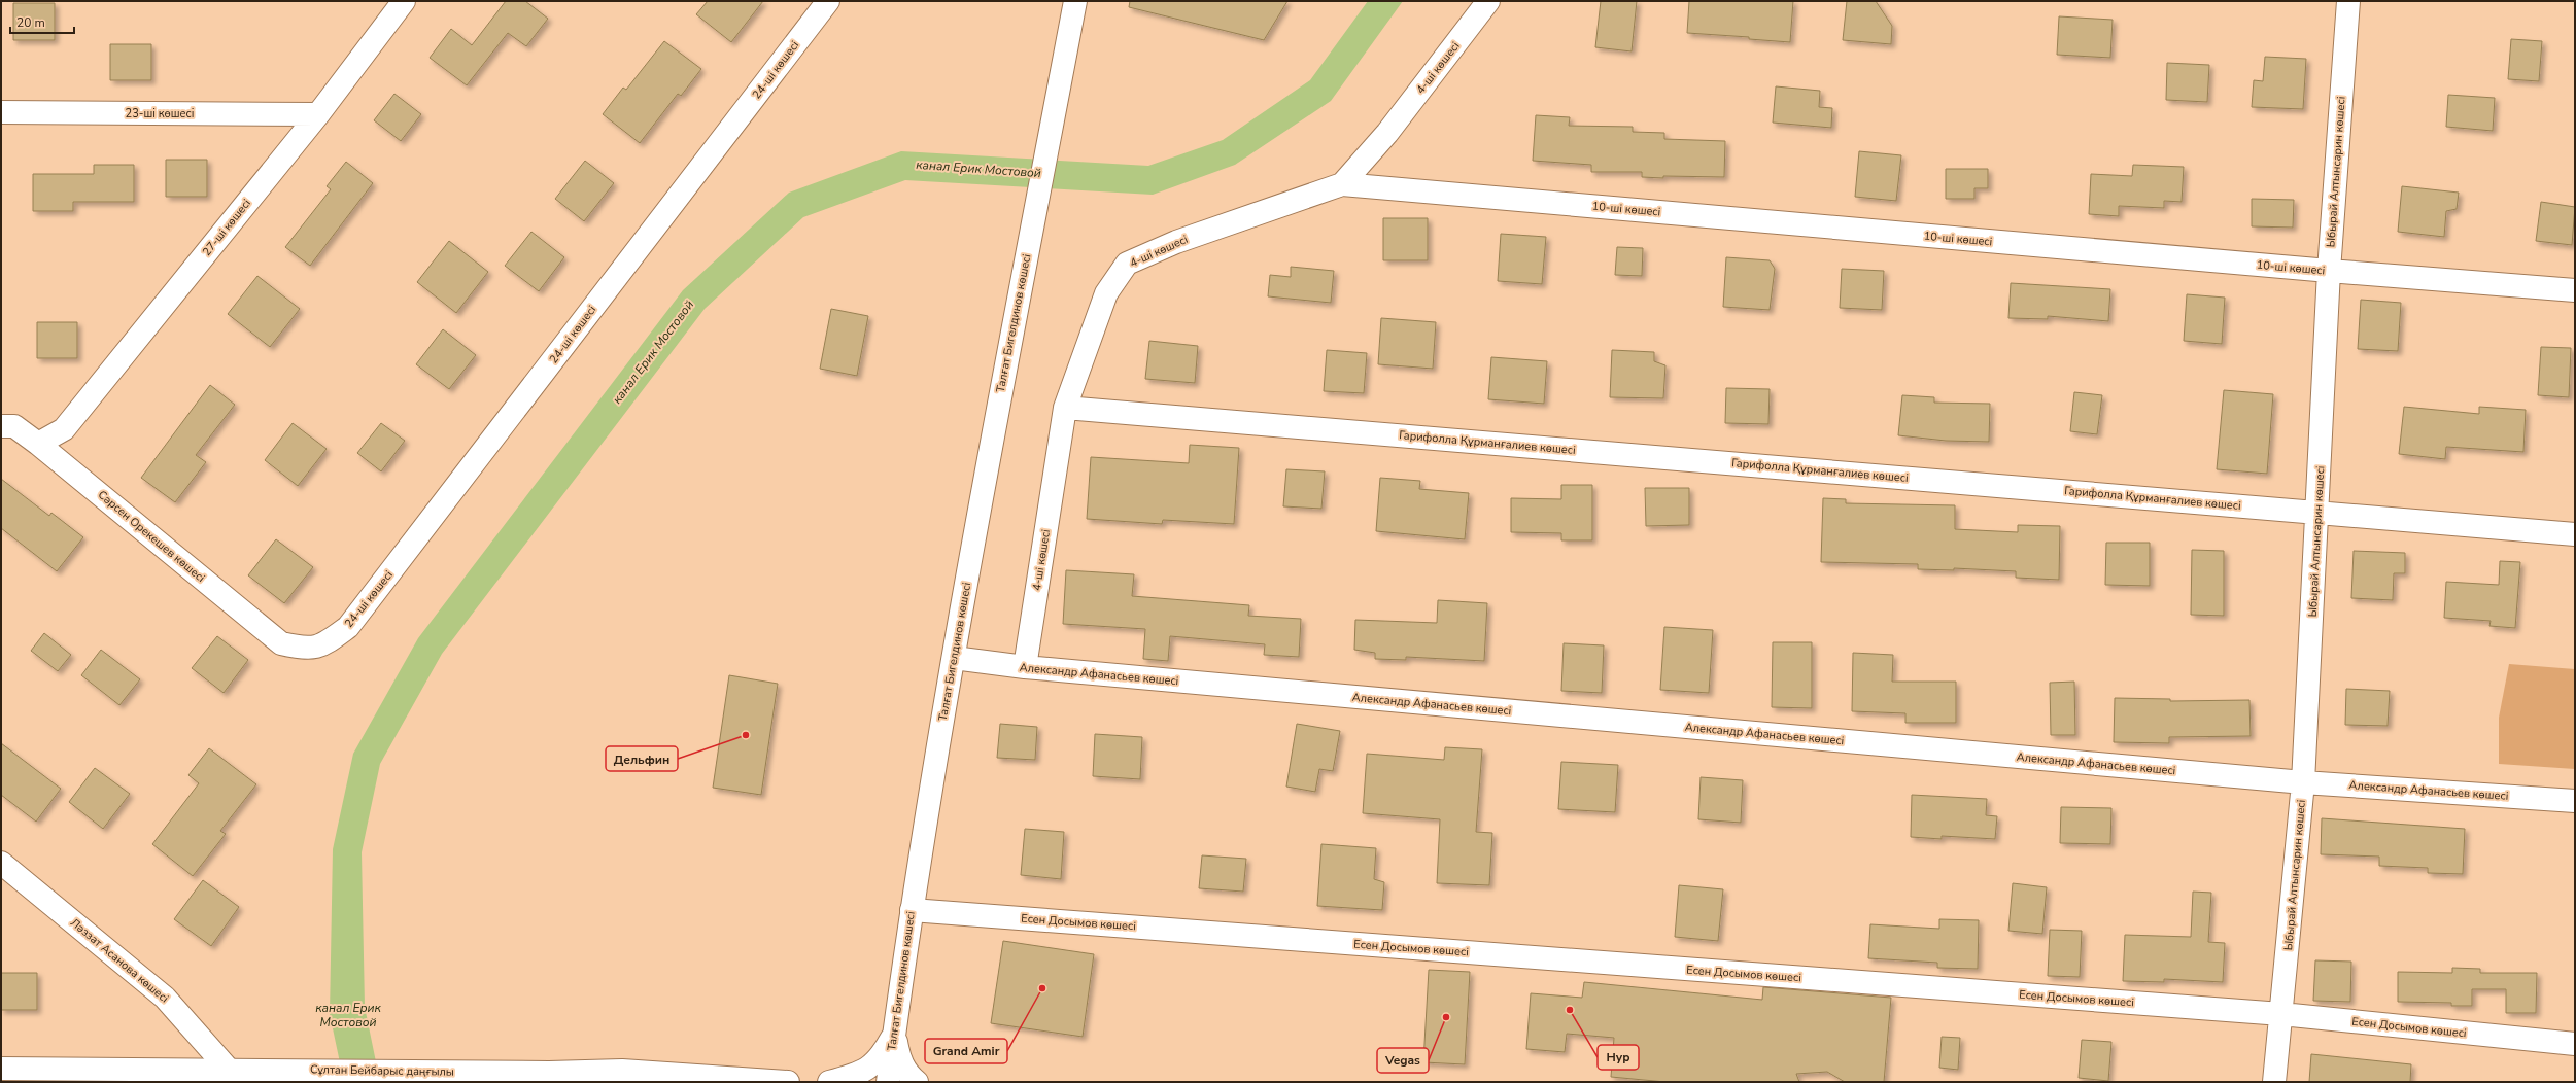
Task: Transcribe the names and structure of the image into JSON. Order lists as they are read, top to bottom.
{
  "streets": {
    "street": [
      "4-ші көшесі",
      "24-ші көшесі",
      "23-ші көшесі",
      "Ыбырай Алтынсарин көшесі",
      "10-ші көшесі",
      "27-ші көшесі",
      "Талғат Бигелдинов көшесі",
      "Гарифолла Құрманғалиев көшесі",
      "Сәрсен Орекешев көшесі",
      "Александр Афанасьев көшесі",
      "Есен Досымов көшесі",
      "Ләззат Асанова көшесі",
      "Сұлтан Бейбарыс даңғылы"
    ]
  },
  "crossings": [
    ["4-ші көшесі", "10-ші көшесі"],
    ["4-ші көшесі", "Гарифолла Құрманғалиев көшесі"],
    ["4-ші көшесі", "Александр Афанасьев көшесі"],
    ["24-ші көшесі", "Сәрсен Орекешев көшесі"],
    ["23-ші көшесі", "27-ші көшесі"],
    ["Ыбырай Алтынсарин көшесі", "10-ші көшесі"],
    ["Ыбырай Алтынсарин көшесі", "Гарифолла Құрманғалиев көшесі"],
    ["Ыбырай Алтынсарин көшесі", "Александр Афанасьев көшесі"],
    ["Ыбырай Алтынсарин көшесі", "Есен Досымов көшесі"],
    ["27-ші көшесі", "Сәрсен Орекешев көшесі"],
    ["Талғат Бигелдинов көшесі", "Александр Афанасьев көшесі"],
    ["Талғат Бигелдинов көшесі", "Есен Досымов көшесі"],
    ["Ләззат Асанова көшесі", "Сұлтан Бейбарыс даңғылы"]
  ],
  "water": ["канал Ерик Мостовой"],
  "places": [
    "Дельфин",
    "Grand Amir",
    "Нур",
    "Vegas"
  ],
  "scale_bar": "20 m"
}
